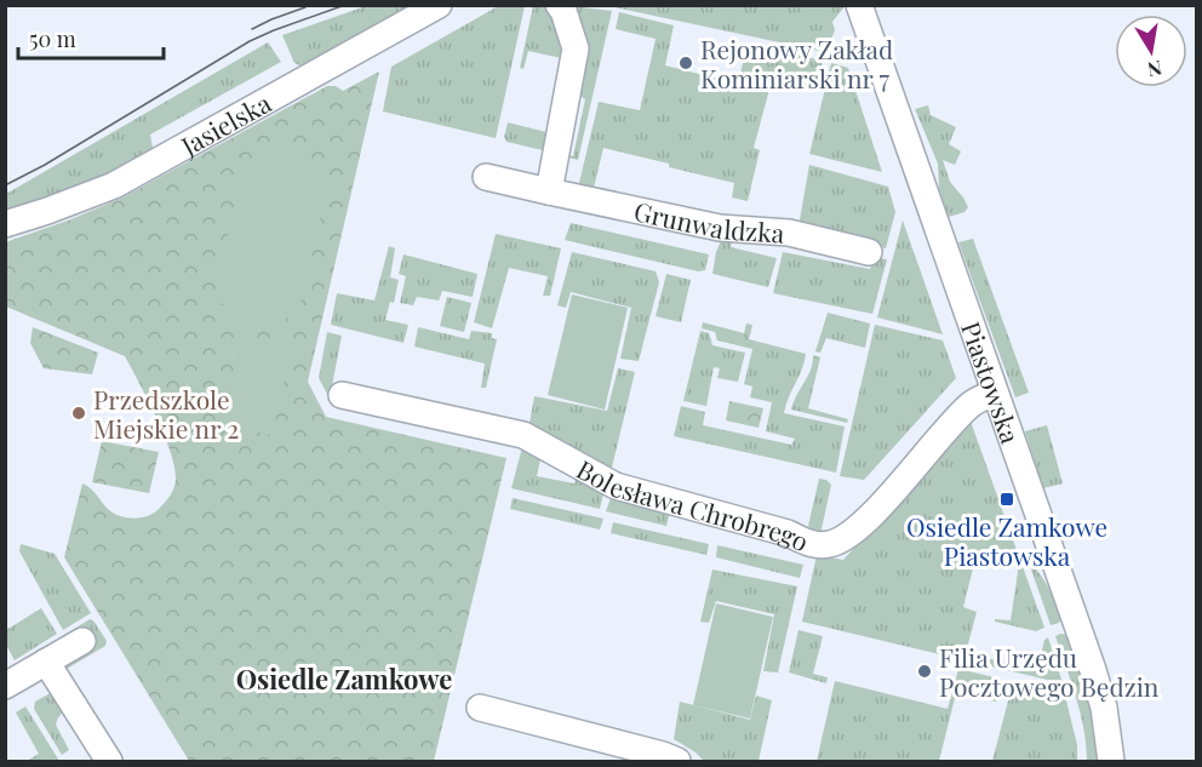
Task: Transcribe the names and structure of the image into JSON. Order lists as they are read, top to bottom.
{
  "streets": {
    "street": [
      "Jasielska",
      "Grunwaldzka",
      "Piastowska",
      "Bolesława Chrobrego"
    ]
  },
  "crossings": [
    ["Piastowska", "Bolesława Chrobrego"]
  ],
  "districts": ["Osiedle Zamkowe"],
  "places": {
    "other": ["Rejonowy Zakład Kominiarski nr 7", "Przedszkole Miejskie nr 2", "Filia Urzędu Pocztowego Będzin"],
    "transit": ["Osiedle Zamkowe Piastowska"]
  },
  "scale_bar": "50 m",
  "north": "bottom"
}
